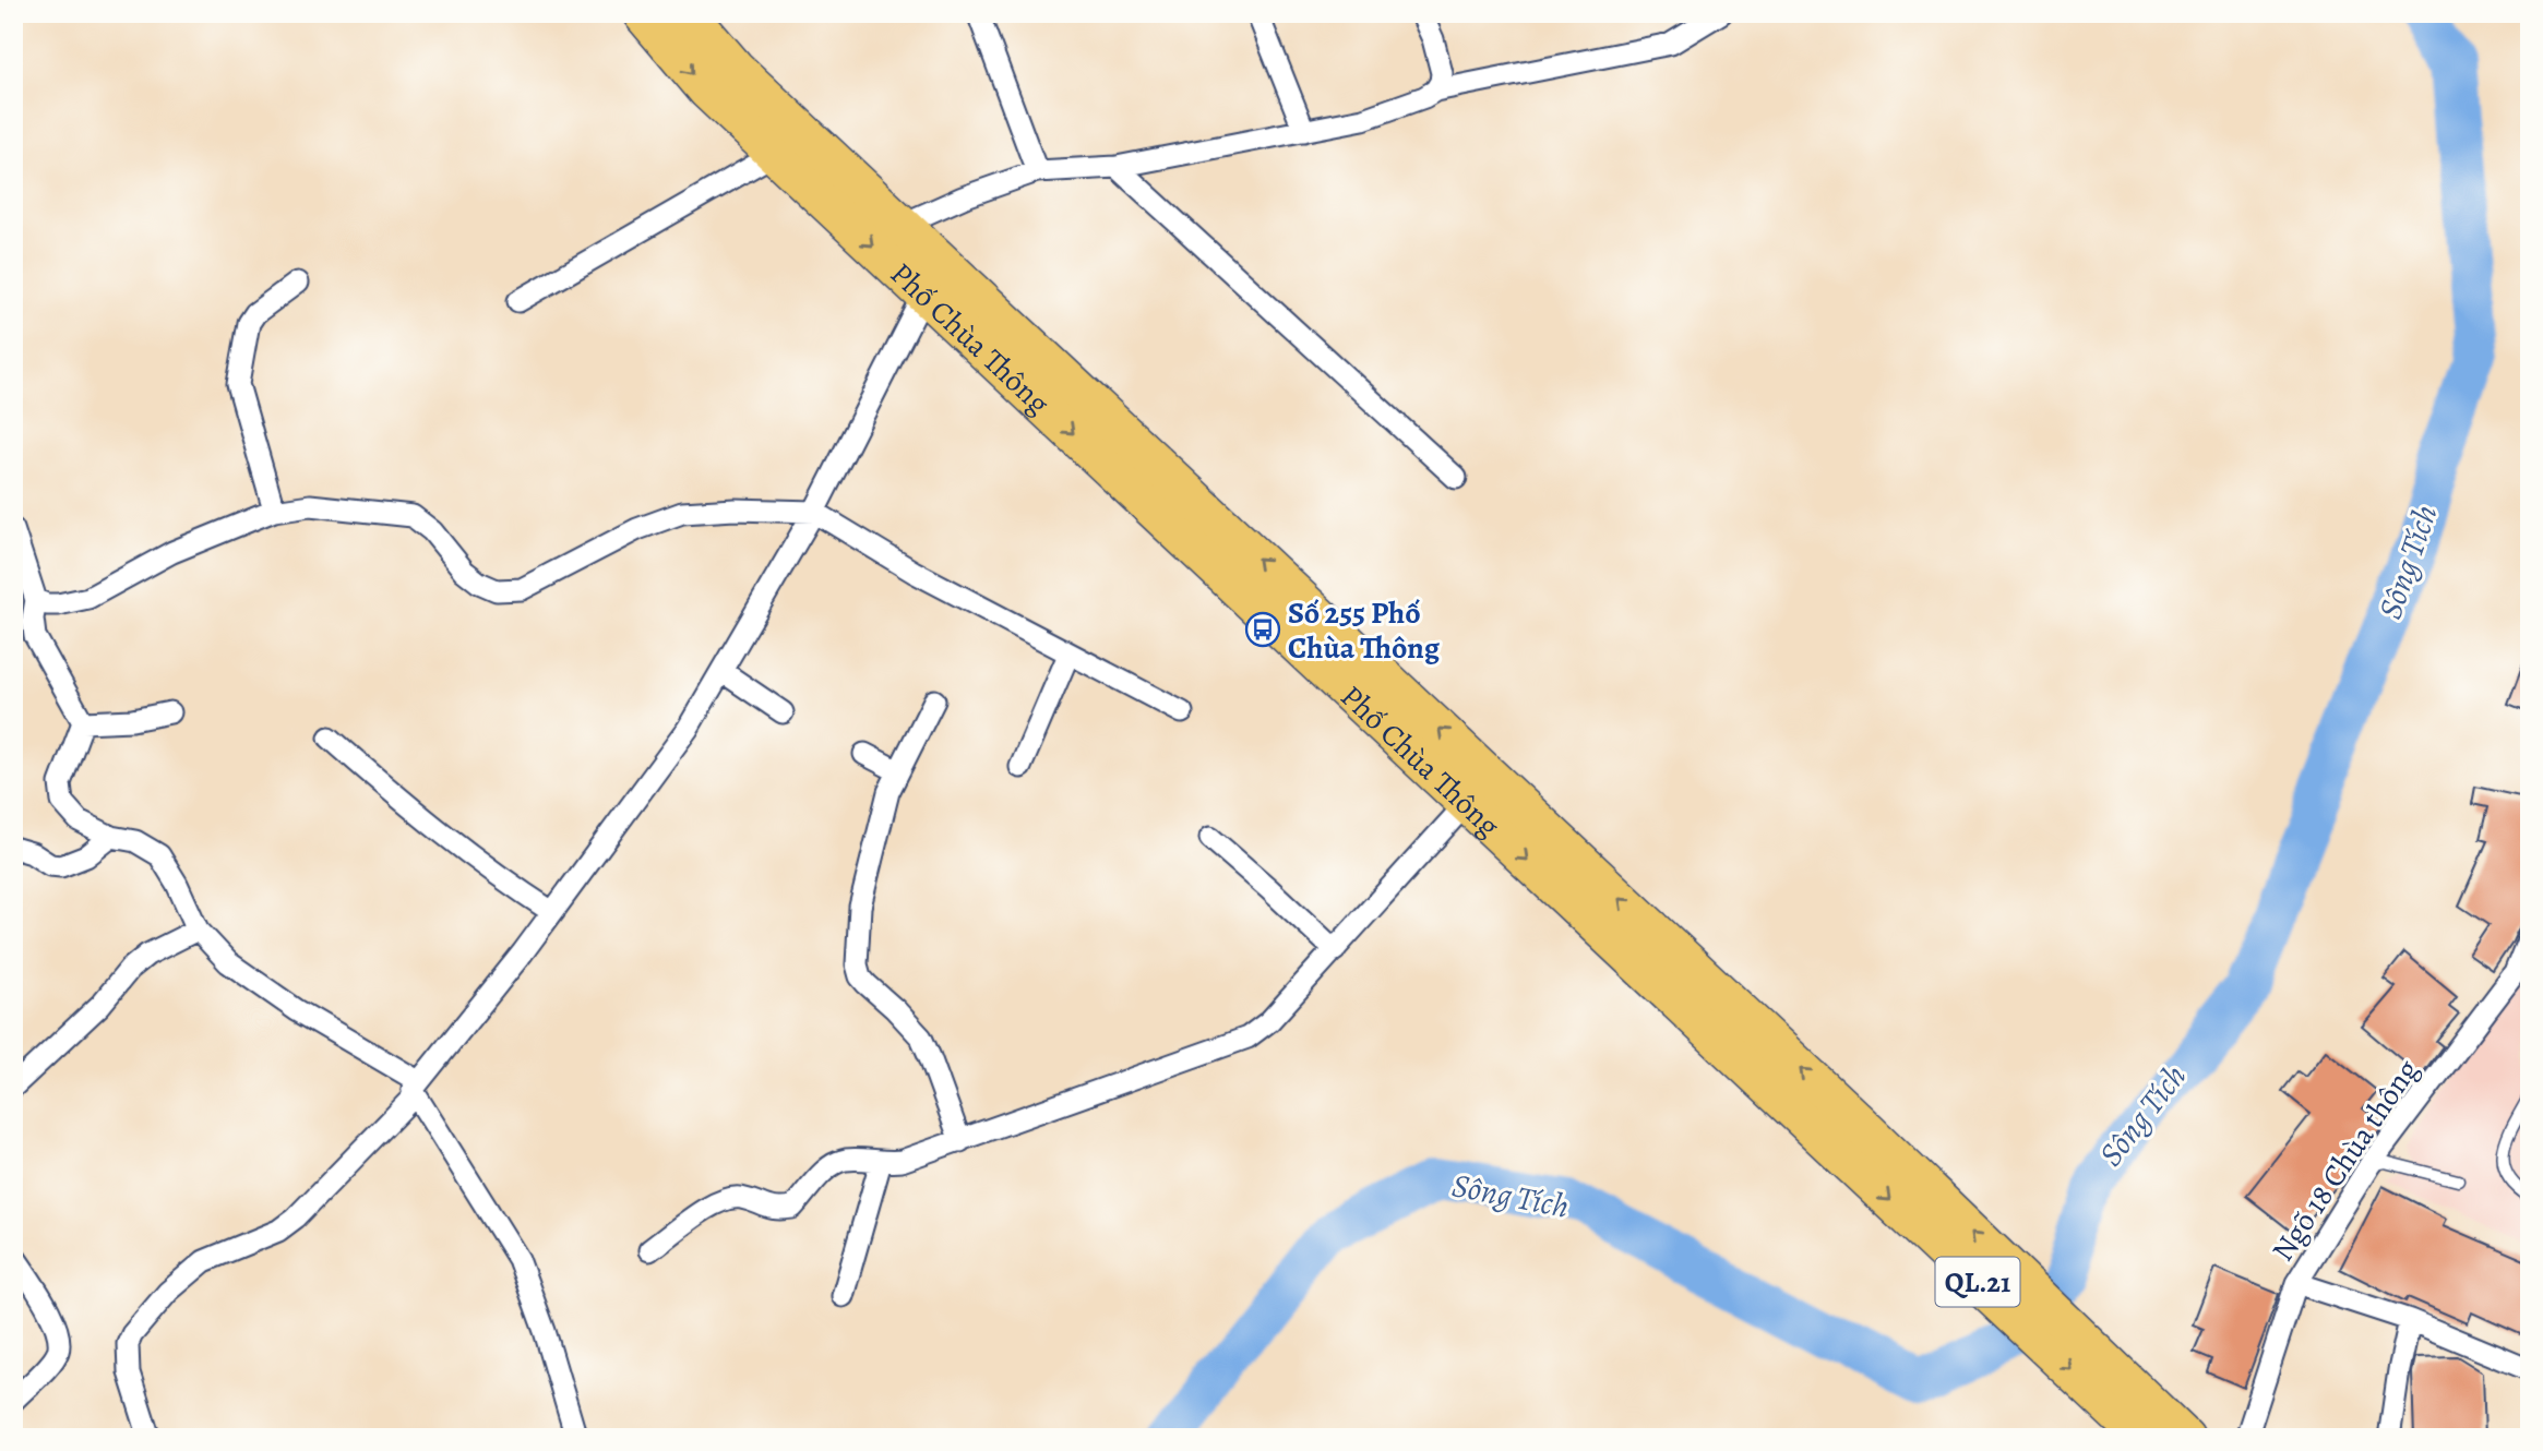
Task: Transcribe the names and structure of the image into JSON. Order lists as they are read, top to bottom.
{
  "streets": {
    "highway": ["Phố Chùa Thông", "QL.21"],
    "street": ["Ngõ 18 Chùa thông"]
  },
  "water": ["Sông Tích"],
  "places": {
    "bus stop": ["Số 255 Phố Chùa Thông"]
  }
}
